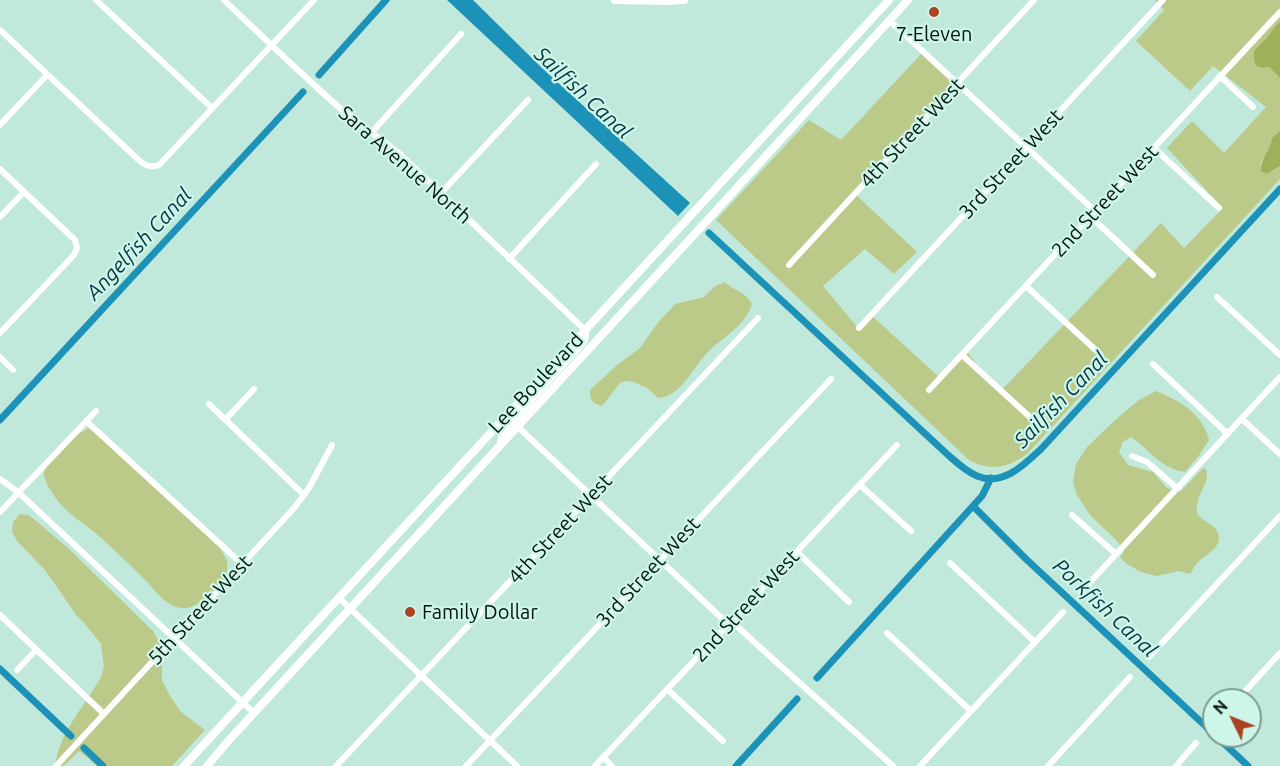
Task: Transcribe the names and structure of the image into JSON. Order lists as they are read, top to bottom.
{
  "streets": {
    "main road": ["Lee Boulevard"],
    "street": [
      "4th Street West",
      "3rd Street West",
      "Sara Avenue North",
      "2nd Street West",
      "5th Street West"
    ]
  },
  "crossings": [
    ["Sara Avenue North", "Lee Boulevard"]
  ],
  "water": ["Sailfish Canal", "Angelfish Canal", "Porkfish Canal"],
  "places": ["7-Eleven", "Family Dollar"],
  "north": "top left"
}
